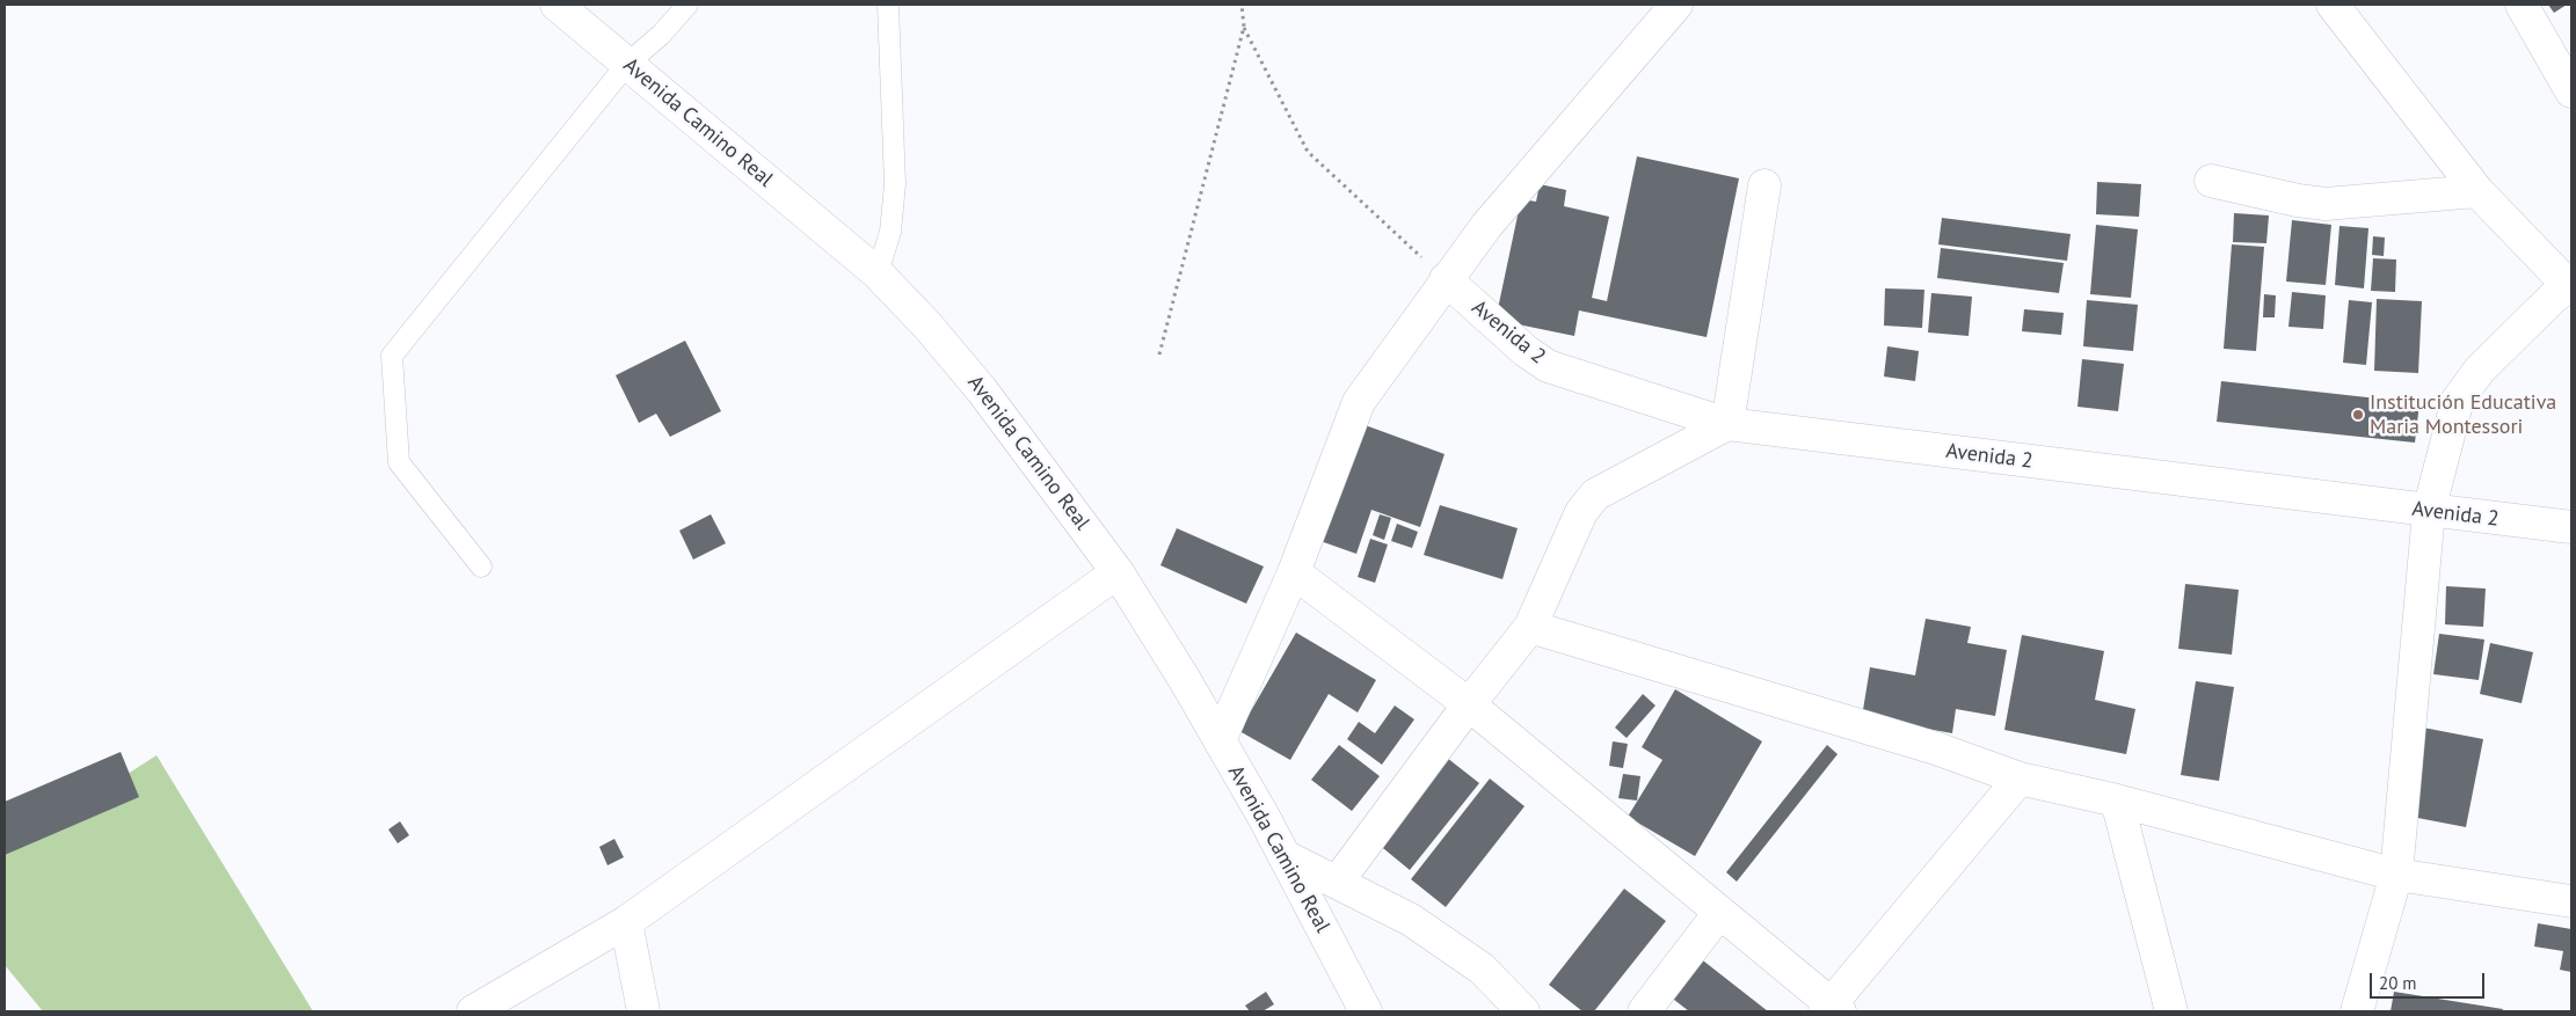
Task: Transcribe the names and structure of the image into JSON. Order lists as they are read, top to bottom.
{
  "streets": {
    "street": ["Avenida Camino Real", "Avenida 2"]
  },
  "places": ["Institución Educativa Maria Montessori"],
  "scale_bar": "20 m"
}
